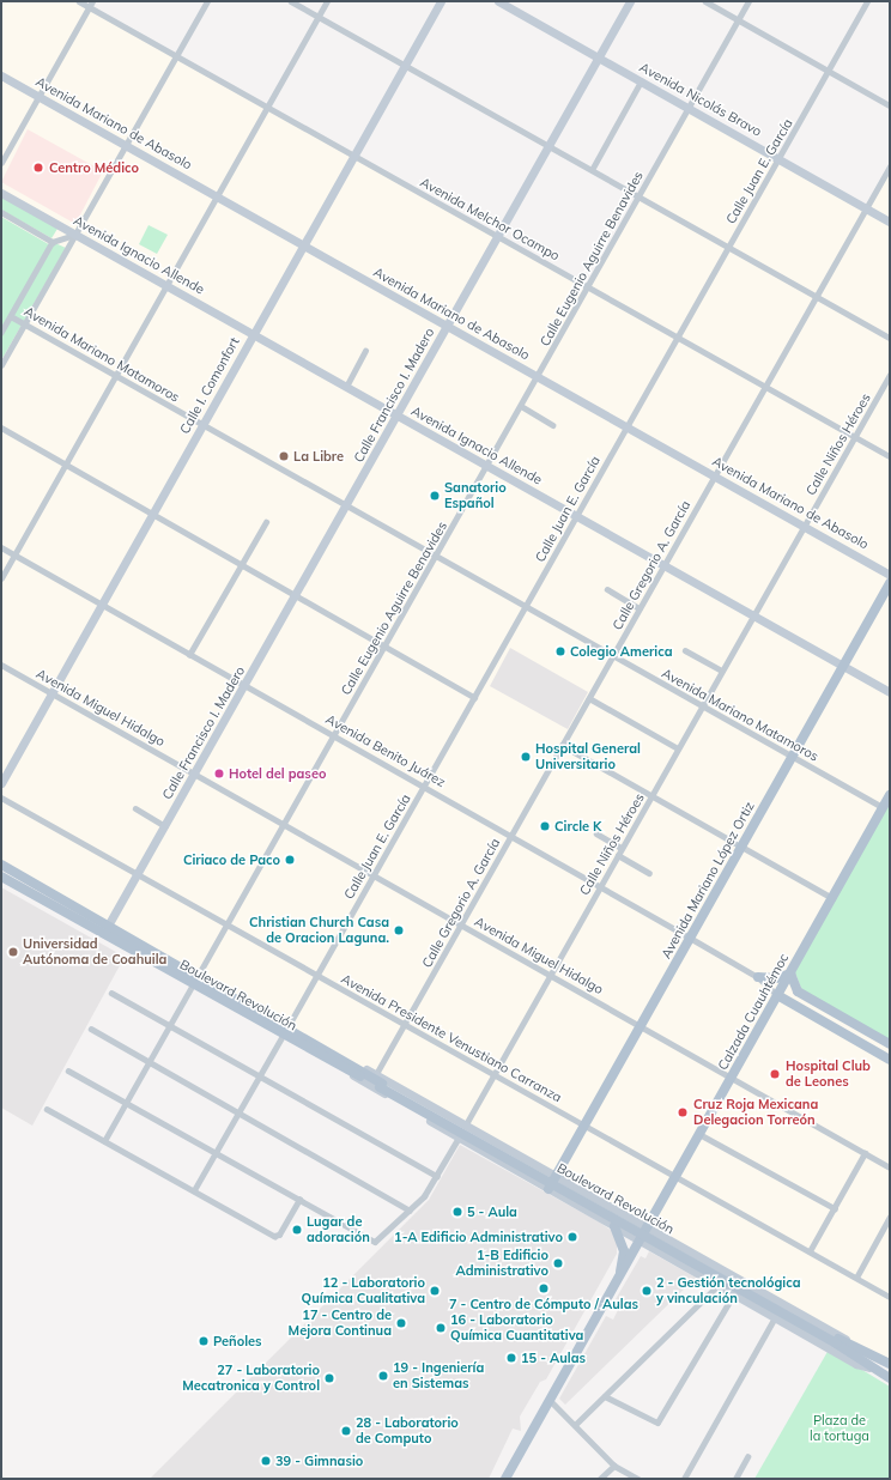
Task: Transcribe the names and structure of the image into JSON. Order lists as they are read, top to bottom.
{
  "streets": {
    "main road": [
      "Avenida Benito Juárez",
      "Avenida Mariano López Ortiz",
      "Boulevard Revolución",
      "Calzada Cuauhtémoc"
    ],
    "street": [
      "Avenida Nicolás Bravo",
      "Avenida Mariano de Abasolo",
      "Calle Juan E. García",
      "Avenida Melchor Ocampo",
      "Avenida Ignacio Allende",
      "Calle Eugenio Aguirre Benavides",
      "Avenida Mariano Matamoros",
      "Calle I. Comonfort",
      "Calle Francisco I. Madero",
      "Calle Niños Héroes",
      "Calle Gregorio A. García",
      "Avenida Miguel Hidalgo",
      "Avenida Presidente Venustiano Carranza"
    ]
  },
  "crossings": [
    ["Avenida Nicolás Bravo", "Calle Juan E. García"],
    ["Avenida Nicolás Bravo", "Calle Eugenio Aguirre Benavides"],
    ["Avenida Nicolás Bravo", "Calle Francisco I. Madero"],
    ["Avenida Nicolás Bravo", "Calle Gregorio A. García"],
    ["Avenida Mariano de Abasolo", "Calle Juan E. García"],
    ["Avenida Mariano de Abasolo", "Calle Eugenio Aguirre Benavides"],
    ["Avenida Mariano de Abasolo", "Calle I. Comonfort"],
    ["Avenida Mariano de Abasolo", "Calle Francisco I. Madero"],
    ["Avenida Mariano de Abasolo", "Calle Niños Héroes"],
    ["Avenida Mariano de Abasolo", "Calle Gregorio A. García"],
    ["Calle Juan E. García", "Avenida Melchor Ocampo"],
    ["Calle Juan E. García", "Avenida Ignacio Allende"],
    ["Calle Juan E. García", "Avenida Mariano Matamoros"],
    ["Calle Juan E. García", "Avenida Miguel Hidalgo"],
    ["Calle Juan E. García", "Avenida Benito Juárez"],
    ["Calle Juan E. García", "Boulevard Revolución"],
    ["Calle Juan E. García", "Avenida Presidente Venustiano Carranza"],
    ["Avenida Melchor Ocampo", "Calle Eugenio Aguirre Benavides"],
    ["Avenida Melchor Ocampo", "Calle I. Comonfort"],
    ["Avenida Melchor Ocampo", "Calle Francisco I. Madero"],
    ["Avenida Melchor Ocampo", "Calle Niños Héroes"],
    ["Avenida Melchor Ocampo", "Calle Gregorio A. García"],
    ["Avenida Ignacio Allende", "Calle Eugenio Aguirre Benavides"],
    ["Avenida Ignacio Allende", "Calle I. Comonfort"],
    ["Avenida Ignacio Allende", "Calle Francisco I. Madero"],
    ["Avenida Ignacio Allende", "Calle Niños Héroes"],
    ["Avenida Ignacio Allende", "Calle Gregorio A. García"],
    ["Avenida Ignacio Allende", "Avenida Mariano López Ortiz"],
    ["Calle Eugenio Aguirre Benavides", "Avenida Mariano Matamoros"],
    ["Calle Eugenio Aguirre Benavides", "Avenida Miguel Hidalgo"],
    ["Calle Eugenio Aguirre Benavides", "Avenida Benito Juárez"],
    ["Calle Eugenio Aguirre Benavides", "Boulevard Revolución"],
    ["Calle Eugenio Aguirre Benavides", "Avenida Presidente Venustiano Carranza"],
    ["Avenida Mariano Matamoros", "Calle I. Comonfort"],
    ["Avenida Mariano Matamoros", "Calle Francisco I. Madero"],
    ["Avenida Mariano Matamoros", "Calle Niños Héroes"],
    ["Avenida Mariano Matamoros", "Calle Gregorio A. García"],
    ["Avenida Mariano Matamoros", "Avenida Mariano López Ortiz"],
    ["Avenida Mariano Matamoros", "Calzada Cuauhtémoc"],
    ["Calle I. Comonfort", "Avenida Miguel Hidalgo"],
    ["Calle I. Comonfort", "Avenida Benito Juárez"],
    ["Calle Francisco I. Madero", "Avenida Miguel Hidalgo"],
    ["Calle Francisco I. Madero", "Avenida Benito Juárez"],
    ["Calle Francisco I. Madero", "Avenida Presidente Venustiano Carranza"],
    ["Calle Niños Héroes", "Avenida Miguel Hidalgo"],
    ["Calle Niños Héroes", "Avenida Benito Juárez"],
    ["Calle Niños Héroes", "Avenida Presidente Venustiano Carranza"],
    ["Calle Gregorio A. García", "Avenida Miguel Hidalgo"],
    ["Calle Gregorio A. García", "Avenida Benito Juárez"],
    ["Calle Gregorio A. García", "Avenida Presidente Venustiano Carranza"],
    ["Avenida Miguel Hidalgo", "Avenida Mariano López Ortiz"],
    ["Avenida Miguel Hidalgo", "Calzada Cuauhtémoc"],
    ["Avenida Benito Juárez", "Avenida Mariano López Ortiz"],
    ["Avenida Benito Juárez", "Calzada Cuauhtémoc"],
    ["Avenida Mariano López Ortiz", "Boulevard Revolución"],
    ["Avenida Mariano López Ortiz", "Avenida Presidente Venustiano Carranza"],
    ["Boulevard Revolución", "Calzada Cuauhtémoc"],
    ["Calzada Cuauhtémoc", "Avenida Presidente Venustiano Carranza"]
  ],
  "parks": ["Plaza de la tortuga"],
  "places": [
    "Centro Médico",
    "La Libre",
    "Sanatorio Español",
    "Colegio America",
    "Hospital General Universitario",
    "Hotel del paseo",
    "Circle K",
    "Ciriaco de Paco",
    "Christian Church Casa de Oracion Laguna.",
    "Universidad Autónoma de Coahuila",
    "Hospital Club de Leones",
    "Cruz Roja Mexicana Delegacion Torreón",
    "5 - Aula",
    "Lugar de adoración",
    "1-A Edificio Administrativo",
    "1-B Edificio Administrativo",
    "7 - Centro de Cómputo / Aulas",
    "12 - Laboratorio Química Cualitativa",
    "2 - Gestión tecnológica y vinculación",
    "17 - Centro de Mejora Continua",
    "16 - Laboratorio Química Cuantitativa",
    "Peñoles",
    "15 - Aulas",
    "19 - Ingeniería en Sistemas",
    "27 - Laboratorio Mecatronica y Control",
    "28 - Laboratorio de Computo",
    "39 - Gimnasio"
  ]
}
